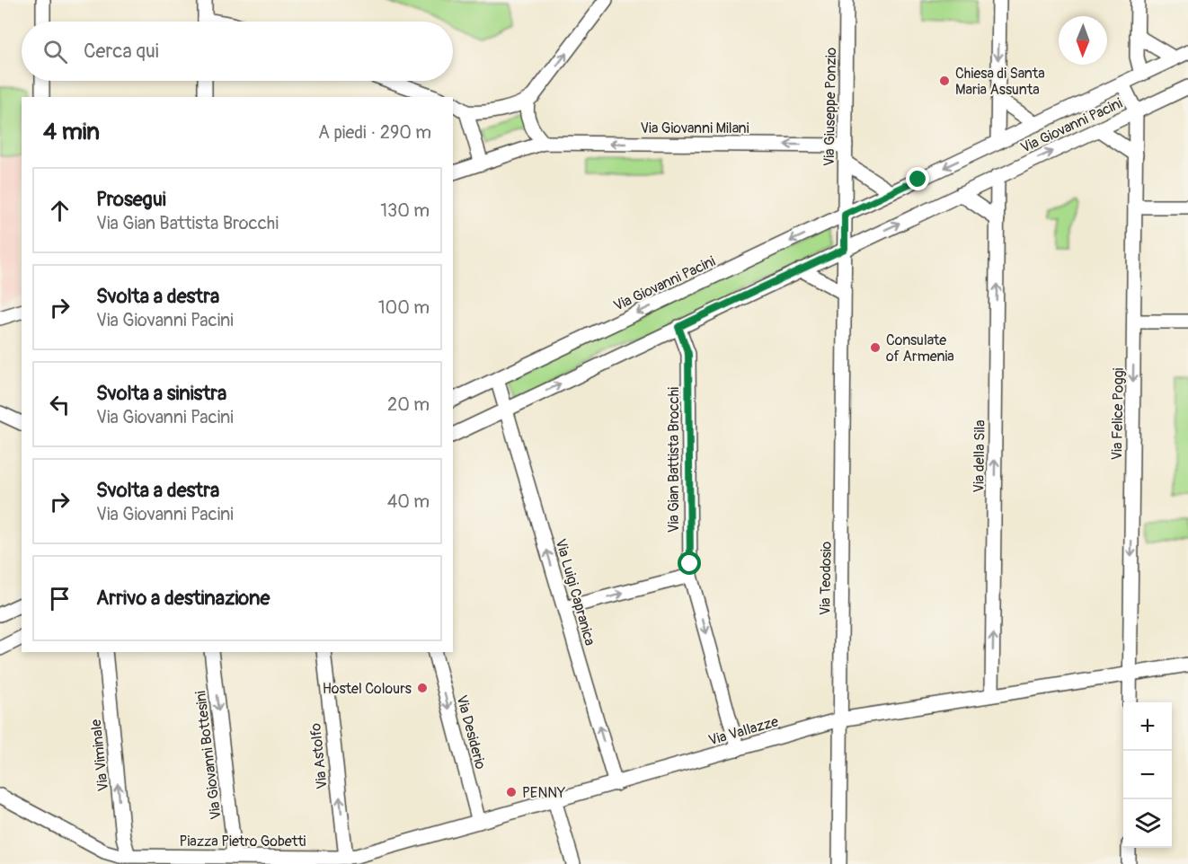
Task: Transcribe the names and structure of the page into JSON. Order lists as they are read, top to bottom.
{
  "streets": {
    "street": [
      "Via Giuseppe Ponzio",
      "Via Giovanni Pacini",
      "Via Giovanni Milani",
      "Via Felice Poggi",
      "Via della Sila",
      "Via Gian Battista Brocchi",
      "Via Teodosio",
      "Via Luigi Capranica",
      "Via Vallazze",
      "Via Desiderio",
      "Via Viminale",
      "Via Giovanni Bottesini",
      "Via Astolfo",
      "Piazza Pietro Gobetti"
    ]
  },
  "crossings": [
    ["Via Giuseppe Ponzio", "Via Giovanni Pacini"],
    ["Via Giuseppe Ponzio", "Via Giovanni Milani"],
    ["Via Giovanni Pacini", "Via Felice Poggi"],
    ["Via Giovanni Pacini", "Via della Sila"],
    ["Via Giovanni Pacini", "Via Gian Battista Brocchi"],
    ["Via Giovanni Pacini", "Via Teodosio"],
    ["Via Giovanni Pacini", "Via Luigi Capranica"],
    ["Via Felice Poggi", "Via Vallazze"],
    ["Via della Sila", "Via Vallazze"],
    ["Via Gian Battista Brocchi", "Via Vallazze"],
    ["Via Teodosio", "Via Vallazze"],
    ["Via Luigi Capranica", "Via Vallazze"],
    ["Via Vallazze", "Via Desiderio"],
    ["Via Vallazze", "Via Astolfo"],
    ["Via Vallazze", "Piazza Pietro Gobetti"],
    ["Via Viminale", "Piazza Pietro Gobetti"],
    ["Via Giovanni Bottesini", "Piazza Pietro Gobetti"]
  ],
  "one_way": [
    "Via Giovanni Milani",
    "Via Felice Poggi",
    "Via della Sila",
    "Via Gian Battista Brocchi",
    "Via Luigi Capranica",
    "Via Desiderio",
    "Via Viminale",
    "Via Giovanni Bottesini",
    "Via Astolfo"
  ],
  "places": [
    "Chiesa di Santa Maria Assunta",
    "Consulate of Armenia",
    "Hostel Colours",
    "PENNY"
  ],
  "north": "bottom",
  "page": {
    "search": "Cerca qui",
    "heading": ["4 min", "A piedi · 290 m"],
    "list": [
      ["Prosegui", "Via Gian Battista Brocchi", "130 m"],
      ["Svolta a destra", "Via Giovanni Pacini", "100 m"],
      ["Svolta a sinistra", "Via Giovanni Pacini", "20 m"],
      ["Svolta a destra", "Via Giovanni Pacini", "40 m"],
      "Arrivo a destinazione"
    ],
    "map_buttons": ["+", "−"]
  }
}
